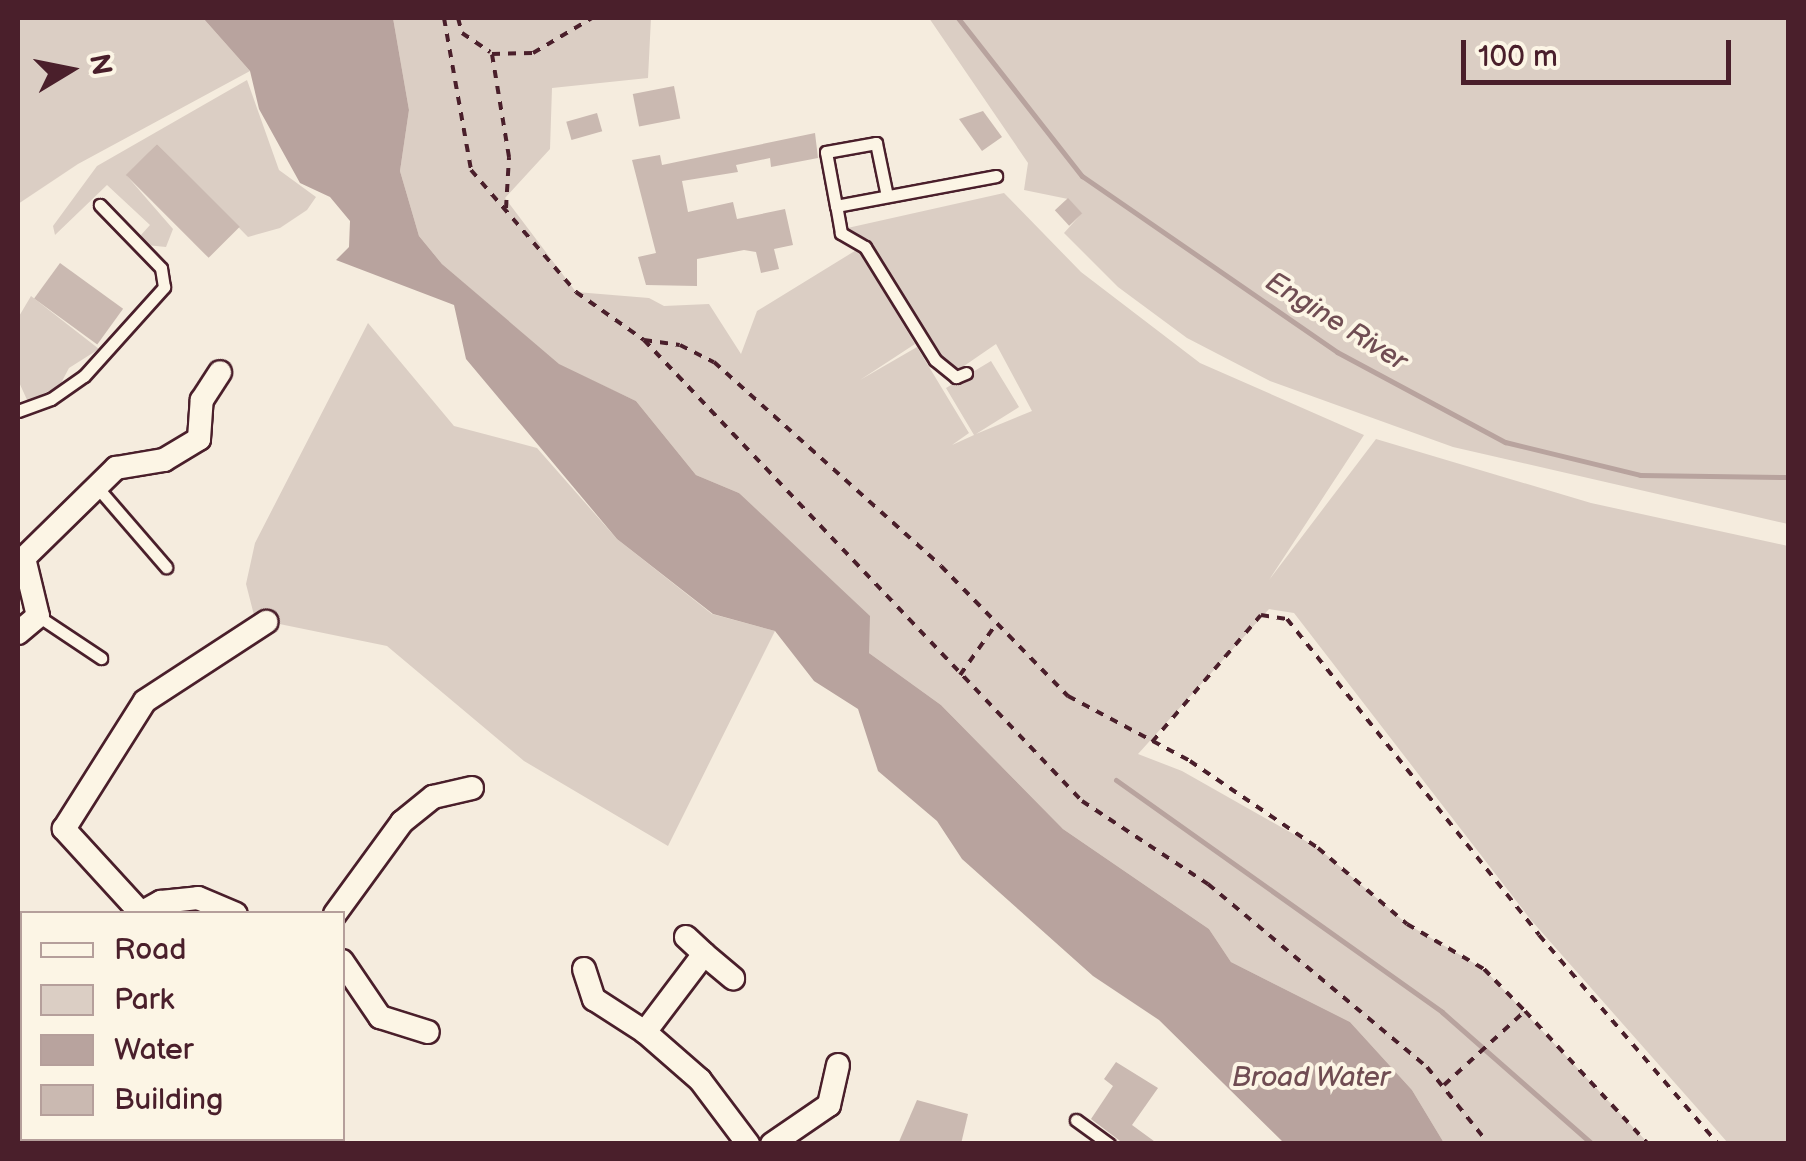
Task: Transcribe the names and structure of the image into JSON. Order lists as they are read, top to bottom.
{
  "water": ["Engine River", "Broad Water"],
  "legend": [
    "Road",
    "Park",
    "Water",
    "Building"
  ],
  "scale_bar": "100 m",
  "north": "right"
}
